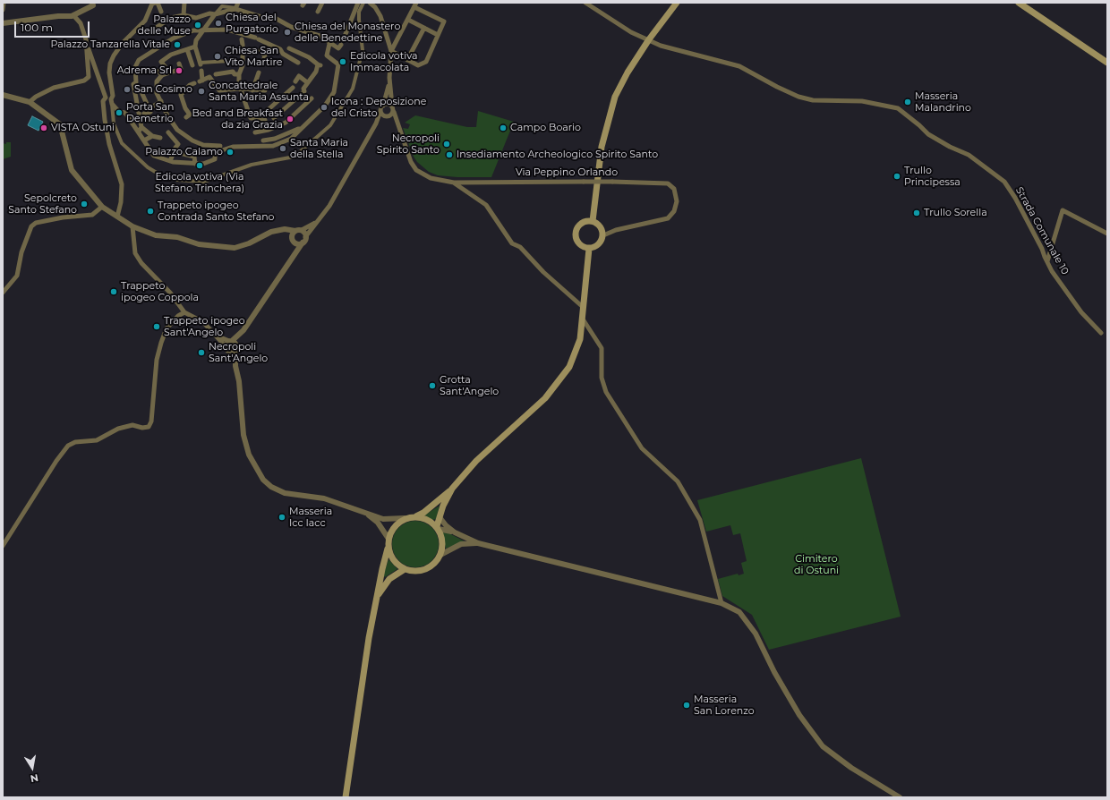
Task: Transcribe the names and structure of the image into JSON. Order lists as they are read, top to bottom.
{
  "streets": {
    "street": ["Via Peppino Orlando", "Strada Comunale 10"]
  },
  "parks": ["Cimitero di Ostuni"],
  "places": [
    "Chiesa del Purgatorio",
    "Palazzo delle Muse",
    "Chiesa del Monastero delle Benedettine",
    "Palazzo Tanzarella Vitale",
    "Chiesa San Vito Martire",
    "Edicola votiva Immacolata",
    "Adrema Srl",
    "San Cosimo",
    "Concattedrale Santa Maria Assunta",
    "Masseria Malandrino",
    "Icona : Deposizione del Cristo",
    "Porta San Demetrio",
    "Bed and Breakfast da zia Grazia",
    "VISTA Ostuni",
    "Campo Boario",
    "Necropoli Spirito Santo",
    "Santa Maria della Stella",
    "Palazzo Calamo",
    "Insediamento Archeologico Spirito Santo",
    "Edicola votiva (Via Stefano Trinchera)",
    "Trullo Principessa",
    "Sepolcreto Santo Stefano",
    "Trappeto ipogeo Contrada Santo Stefano",
    "Trullo Sorella",
    "Trappeto ipogeo Coppola",
    "Trappeto ipogeo Sant'Angelo",
    "Necropoli Sant'Angelo",
    "Grotta Sant'Angelo",
    "Masseria Icc Iacc",
    "Masseria San Lorenzo"
  ],
  "scale_bar": "100 m",
  "north": "bottom"
}
